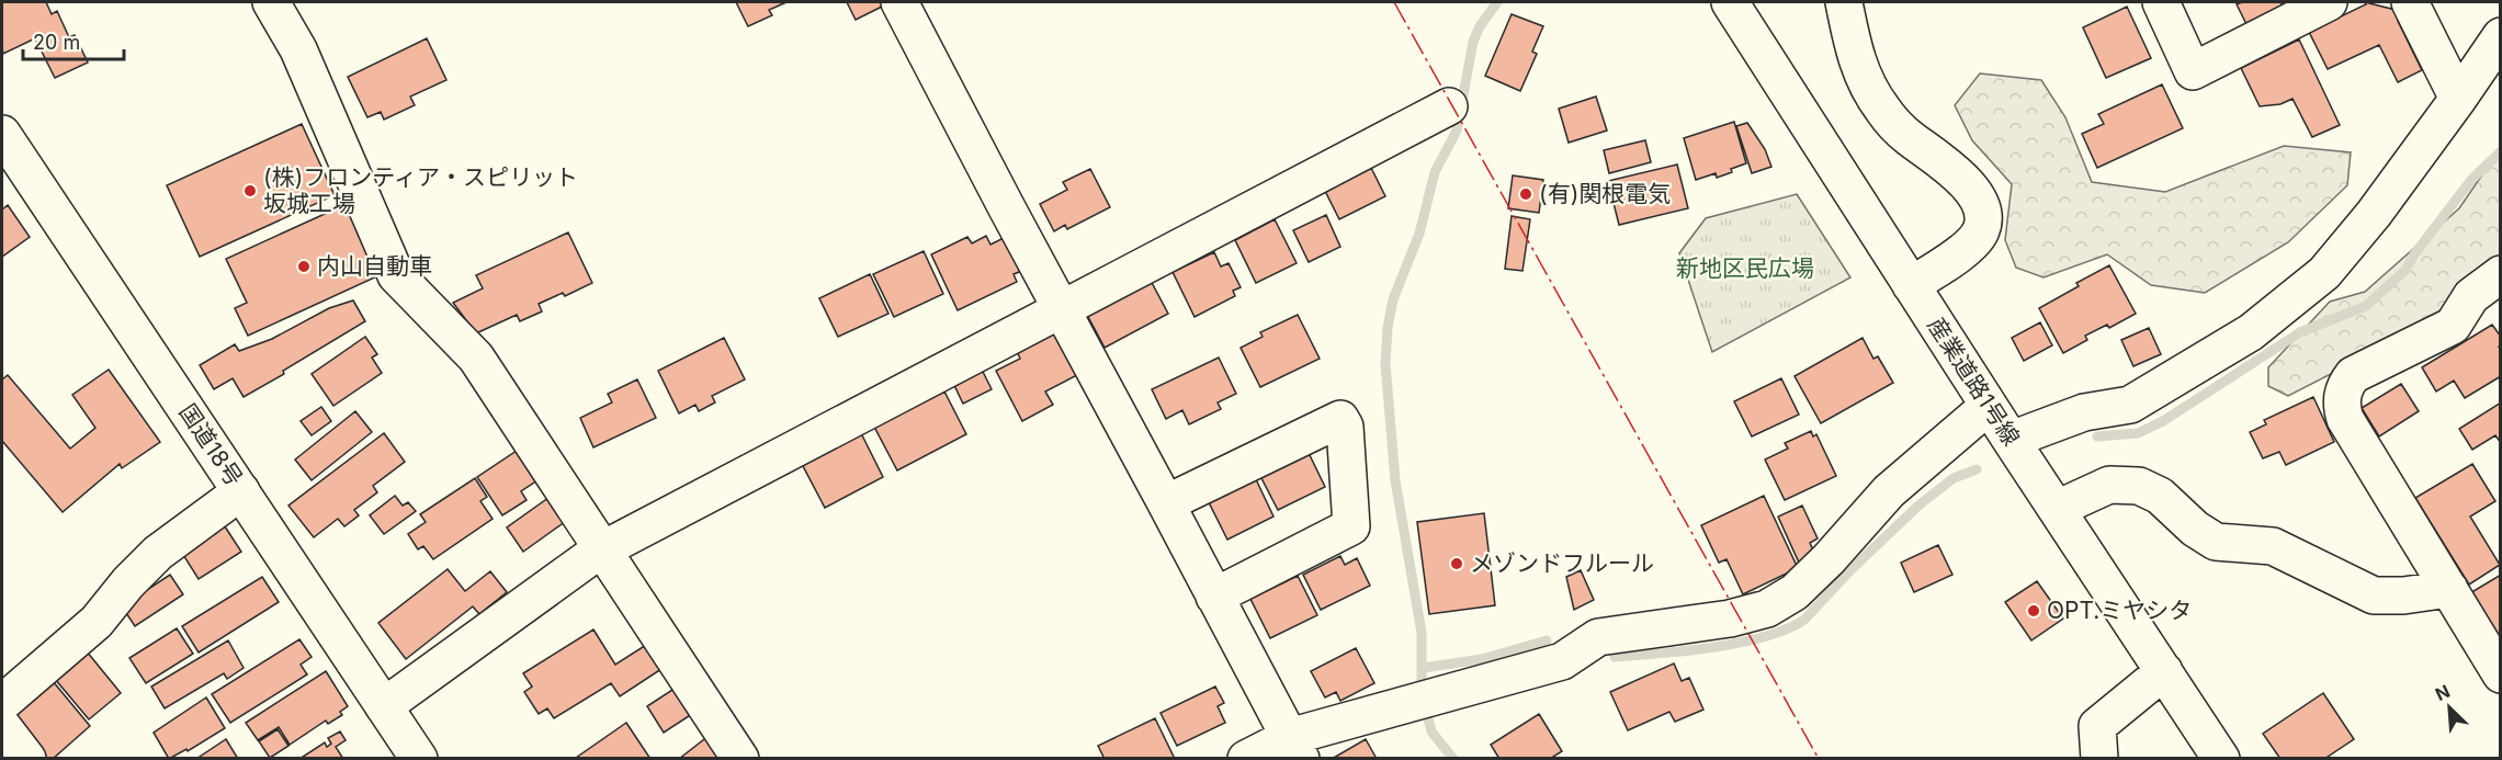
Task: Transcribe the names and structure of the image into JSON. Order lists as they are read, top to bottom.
{
  "streets": {
    "main road": ["産業道路1号線", "国道18号"]
  },
  "parks": ["新地区民広場"],
  "places": [
    "(株)フロンティア・スピリット 坂城工場",
    "(有)関根電気",
    "内山自動車",
    "メゾンドフルール",
    "OPT.ミヤシタ"
  ],
  "scale_bar": "20 m",
  "north": "top left"
}
